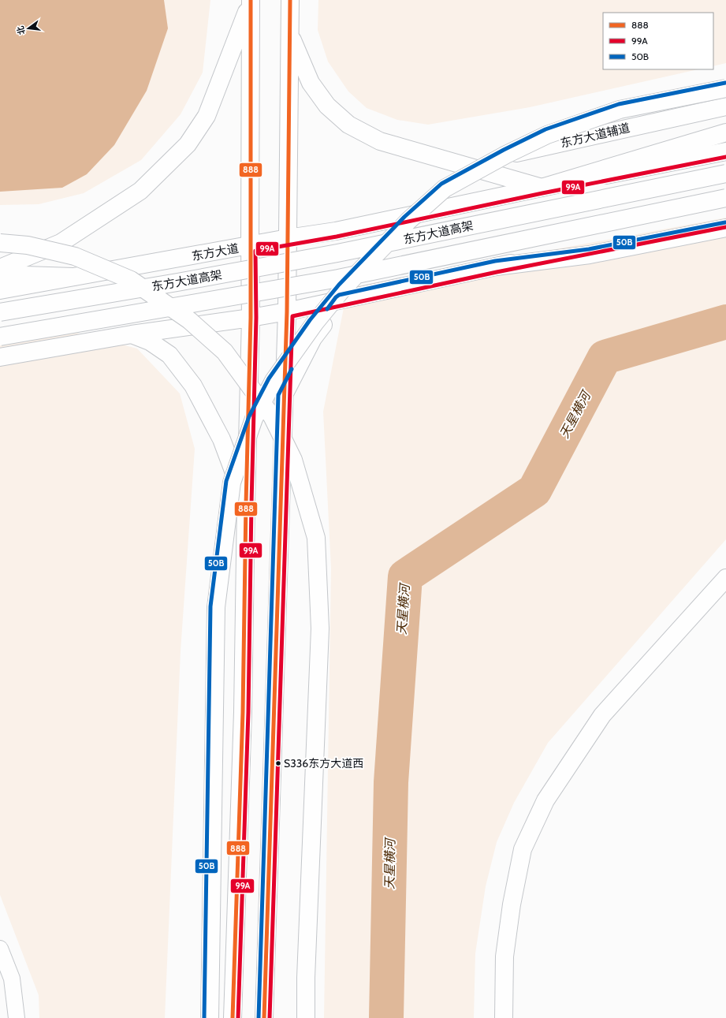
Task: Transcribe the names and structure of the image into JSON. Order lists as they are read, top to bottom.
{
  "streets": {
    "main road": ["东方大道辅道", "东方大道高架", "东方大道"]
  },
  "water": ["天星横河"],
  "places": ["S336东方大道西"],
  "lines": ["transit line 888", "transit line 50B", "transit line 99A"],
  "legend": ["888", "99A", "50B"],
  "north": "left"
}
